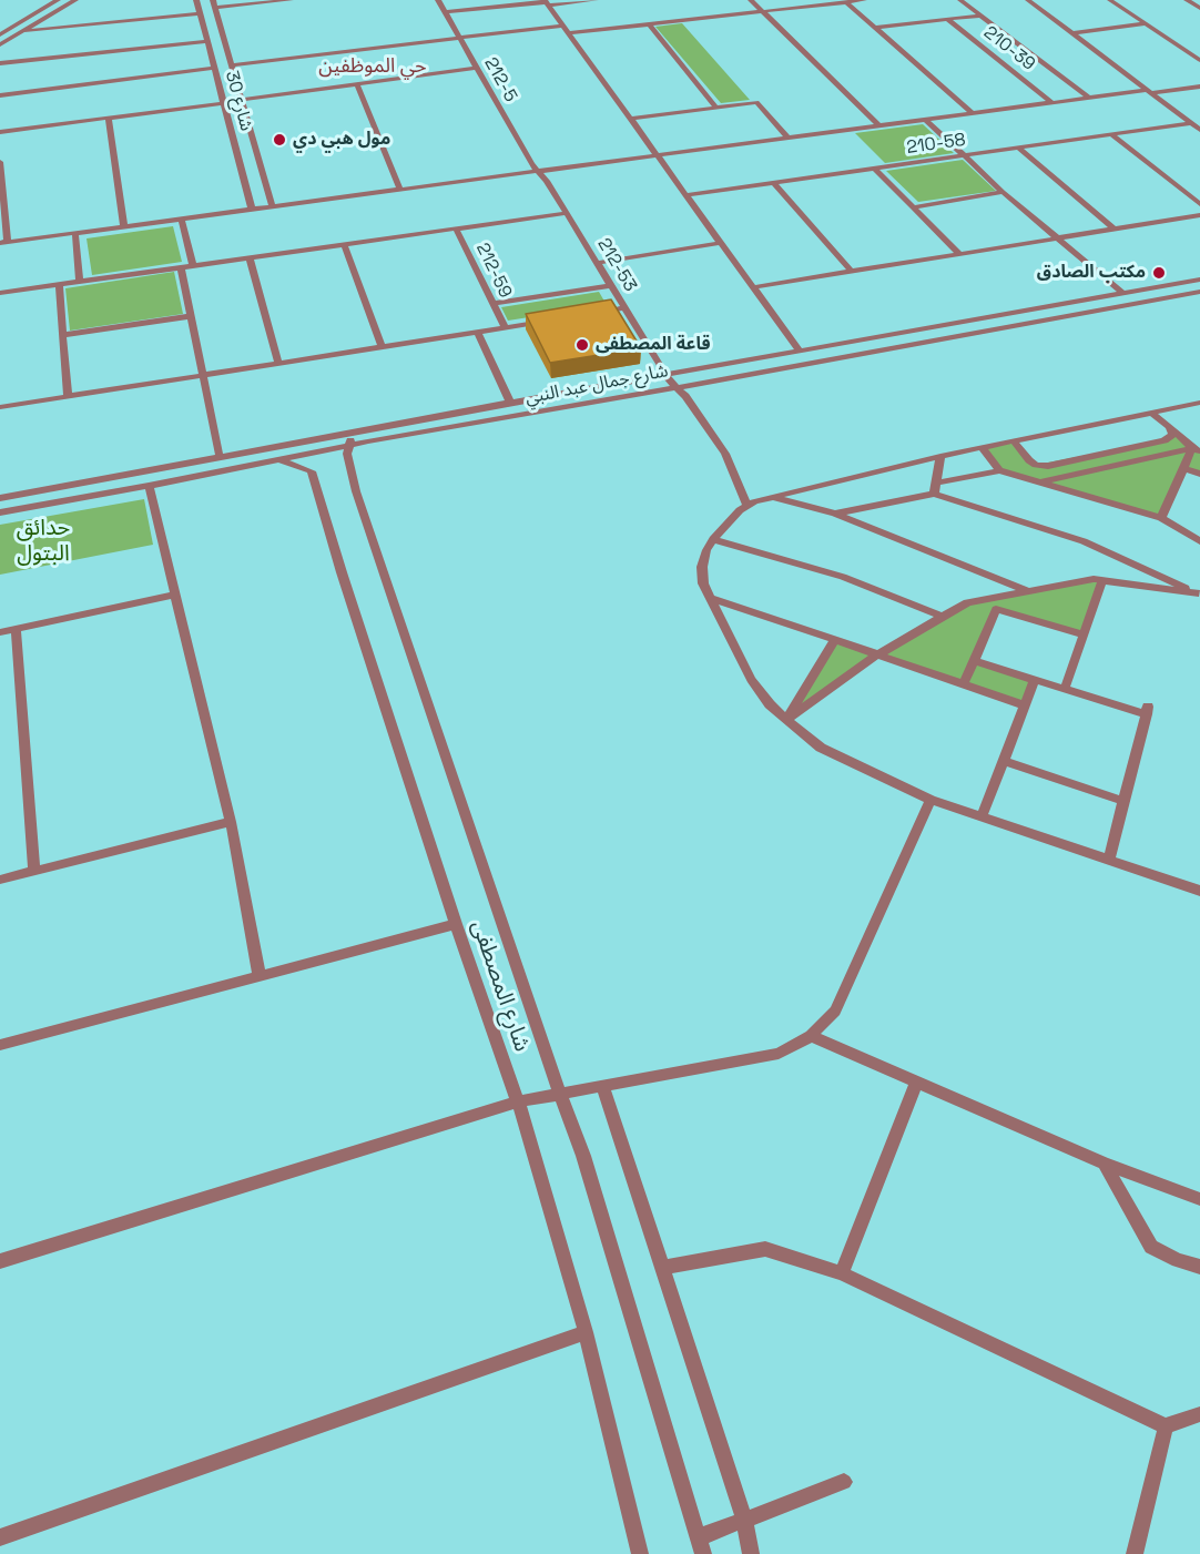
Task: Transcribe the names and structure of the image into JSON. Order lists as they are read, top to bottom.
{
  "streets": {
    "street": [
      "210-39",
      "212-5",
      "شارع 30",
      "210-58",
      "212-53",
      "212-59",
      "شارع جمال عبد النبي",
      "شارع المصطفى"
    ]
  },
  "crossings": [
    ["212-5", "212-53"],
    ["212-53", "شارع جمال عبد النبي"],
    ["شارع جمال عبد النبي", "شارع المصطفى"]
  ],
  "districts": ["حي الموظفين"],
  "parks": ["حدائق البتول"],
  "places": ["مول هبي دي", "مكتب الصادق", "قاعة المصطفى"]
}
